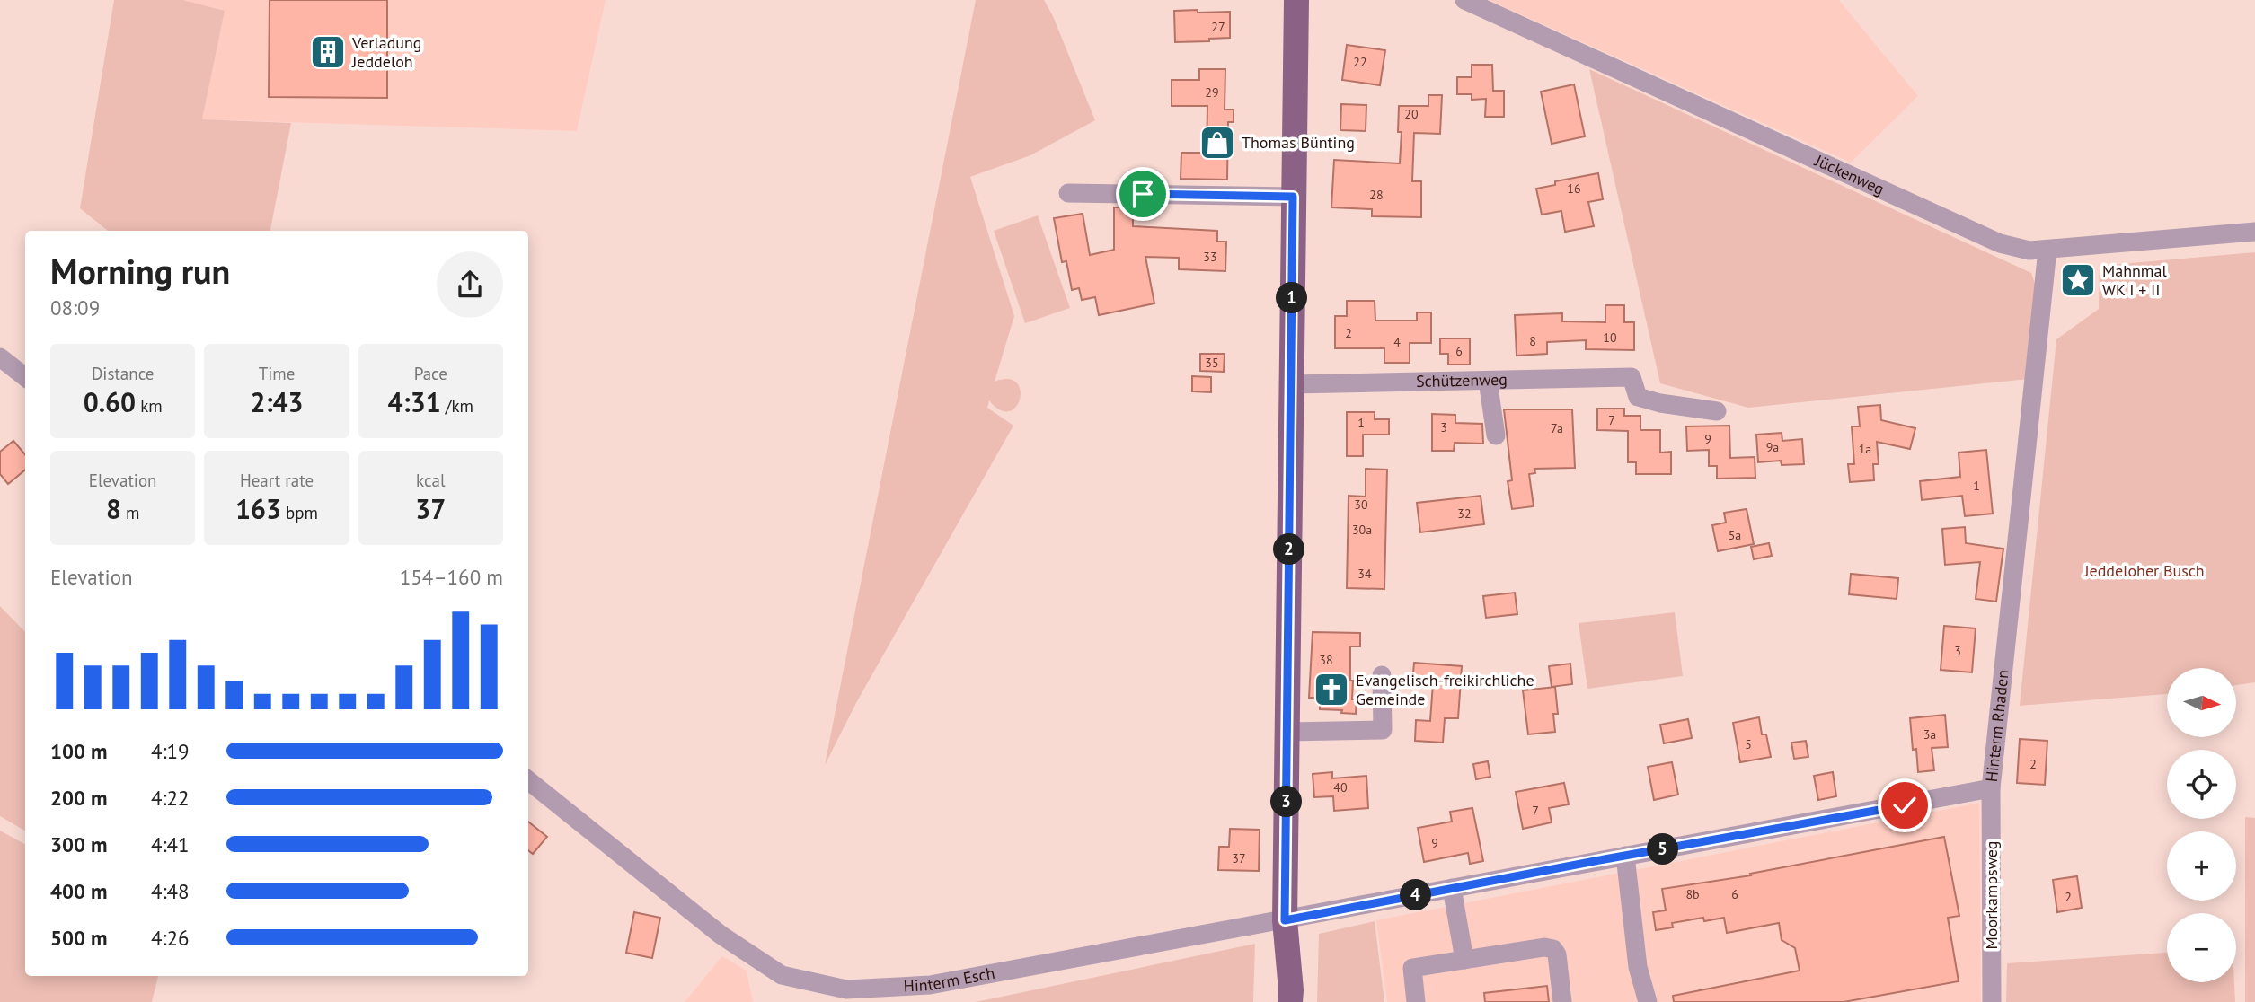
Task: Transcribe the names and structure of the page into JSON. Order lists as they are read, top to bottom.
{
  "streets": {
    "street": [
      "Jückenweg",
      "Schützenweg",
      "Hinterm Rhaden",
      "Moorkampsweg",
      "Hinterm Esch"
    ]
  },
  "crossings": [
    ["Jückenweg", "Hinterm Rhaden"],
    ["Hinterm Rhaden", "Moorkampsweg"],
    ["Hinterm Rhaden", "Hinterm Esch"]
  ],
  "parks": ["Jeddeloher Busch"],
  "places": {
    "building": ["Verladung Jeddeloh"],
    "shop": ["Thomas Bünting"],
    "place": ["Mahnmal WK I + II"],
    "church": ["Evangelisch-freikirchliche Gemeinde"]
  },
  "house_numbers": [
    "27",
    "22",
    "29",
    "20",
    "16",
    "28",
    "33",
    "2",
    "10",
    "8",
    "4",
    "6",
    "35",
    "7",
    "1",
    "3",
    "7a",
    "9",
    "9a",
    "1a",
    "1",
    "30",
    "32",
    "30a",
    "5a",
    "34",
    "3",
    "38",
    "3a",
    "5",
    "2",
    "40",
    "7",
    "9",
    "37",
    "8b",
    "6",
    "2"
  ],
  "north": "right",
  "page": {
    "heading": ["Morning run", "08:09"],
    "pins": [
      "1",
      "2",
      "3",
      "5",
      "4"
    ],
    "stats": [
      ["Distance", "0.60 km"],
      ["Time", "2:43"],
      ["Pace", "4:31 /km"],
      ["Elevation", "8 m"],
      ["Heart rate", "163 bpm"],
      ["kcal", "37"]
    ],
    "chart": ["Elevation", "154–160 m"],
    "map_buttons": ["+", "−"],
    "list": [
      {
        "name": "100 m",
        "note": "4:19"
      },
      {
        "name": "200 m",
        "note": "4:22"
      },
      {
        "name": "300 m",
        "note": "4:41"
      },
      {
        "name": "400 m",
        "note": "4:48"
      },
      {
        "name": "500 m",
        "note": "4:26"
      }
    ]
  }
}
